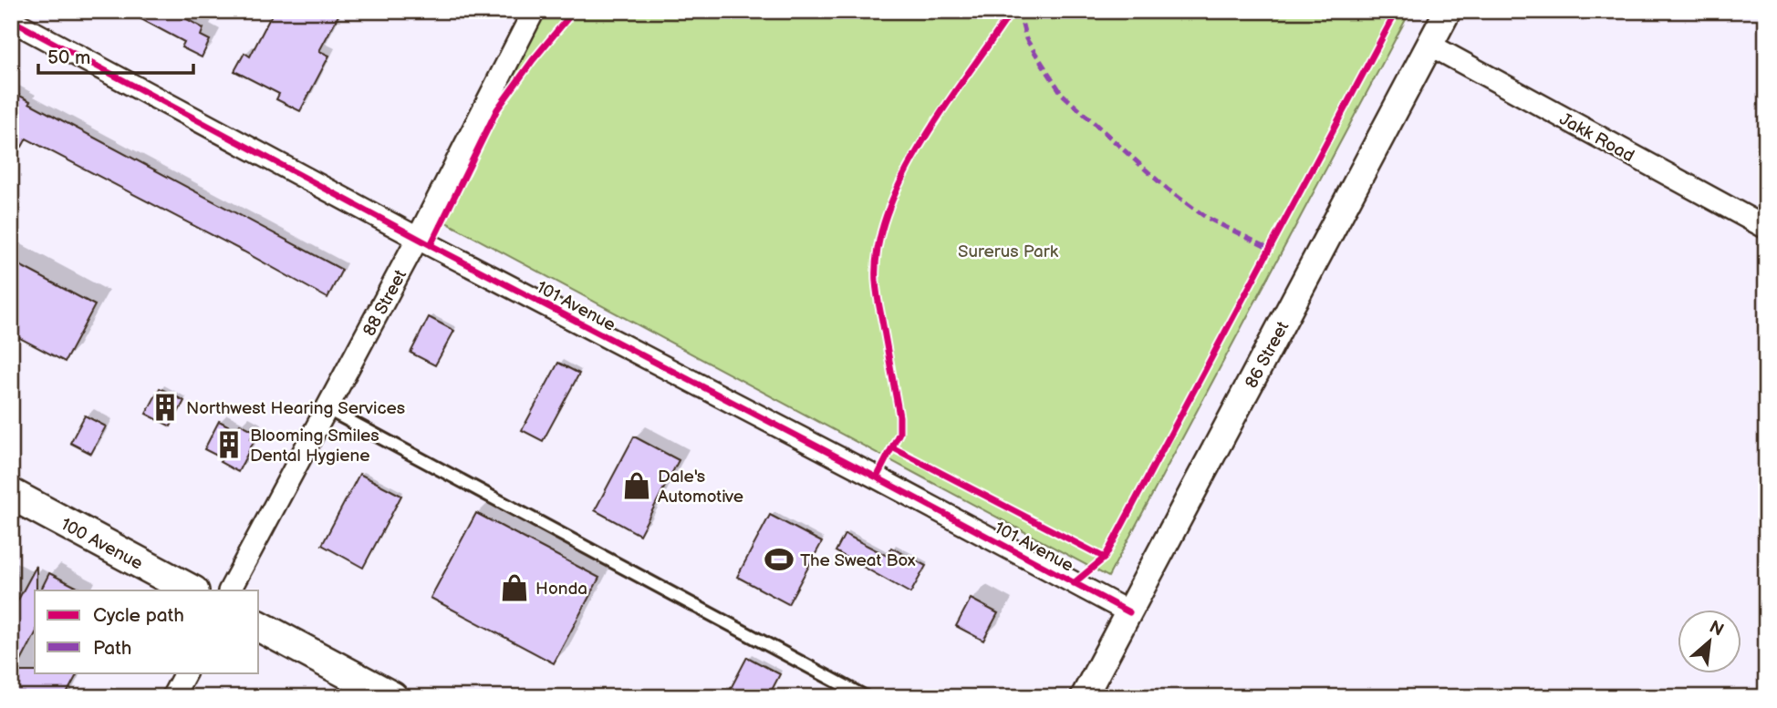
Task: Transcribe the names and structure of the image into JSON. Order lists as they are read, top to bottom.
{
  "streets": {
    "main road": ["100 Avenue"],
    "street": [
      "Jakk Road",
      "88 Street",
      "101 Avenue",
      "86 Street"
    ]
  },
  "crossings": [
    ["Jakk Road", "86 Street"],
    ["88 Street", "101 Avenue"],
    ["101 Avenue", "86 Street"]
  ],
  "parks": ["Surerus Park"],
  "places": {
    "building": ["Northwest Hearing Services", "Blooming Smiles Dental Hygiene"],
    "shop": ["Dale's Automotive", "Honda"],
    "sports": ["The Sweat Box"]
  },
  "legend": ["Cycle path", "Path"],
  "scale_bar": "50 m",
  "north": "top right"
}
